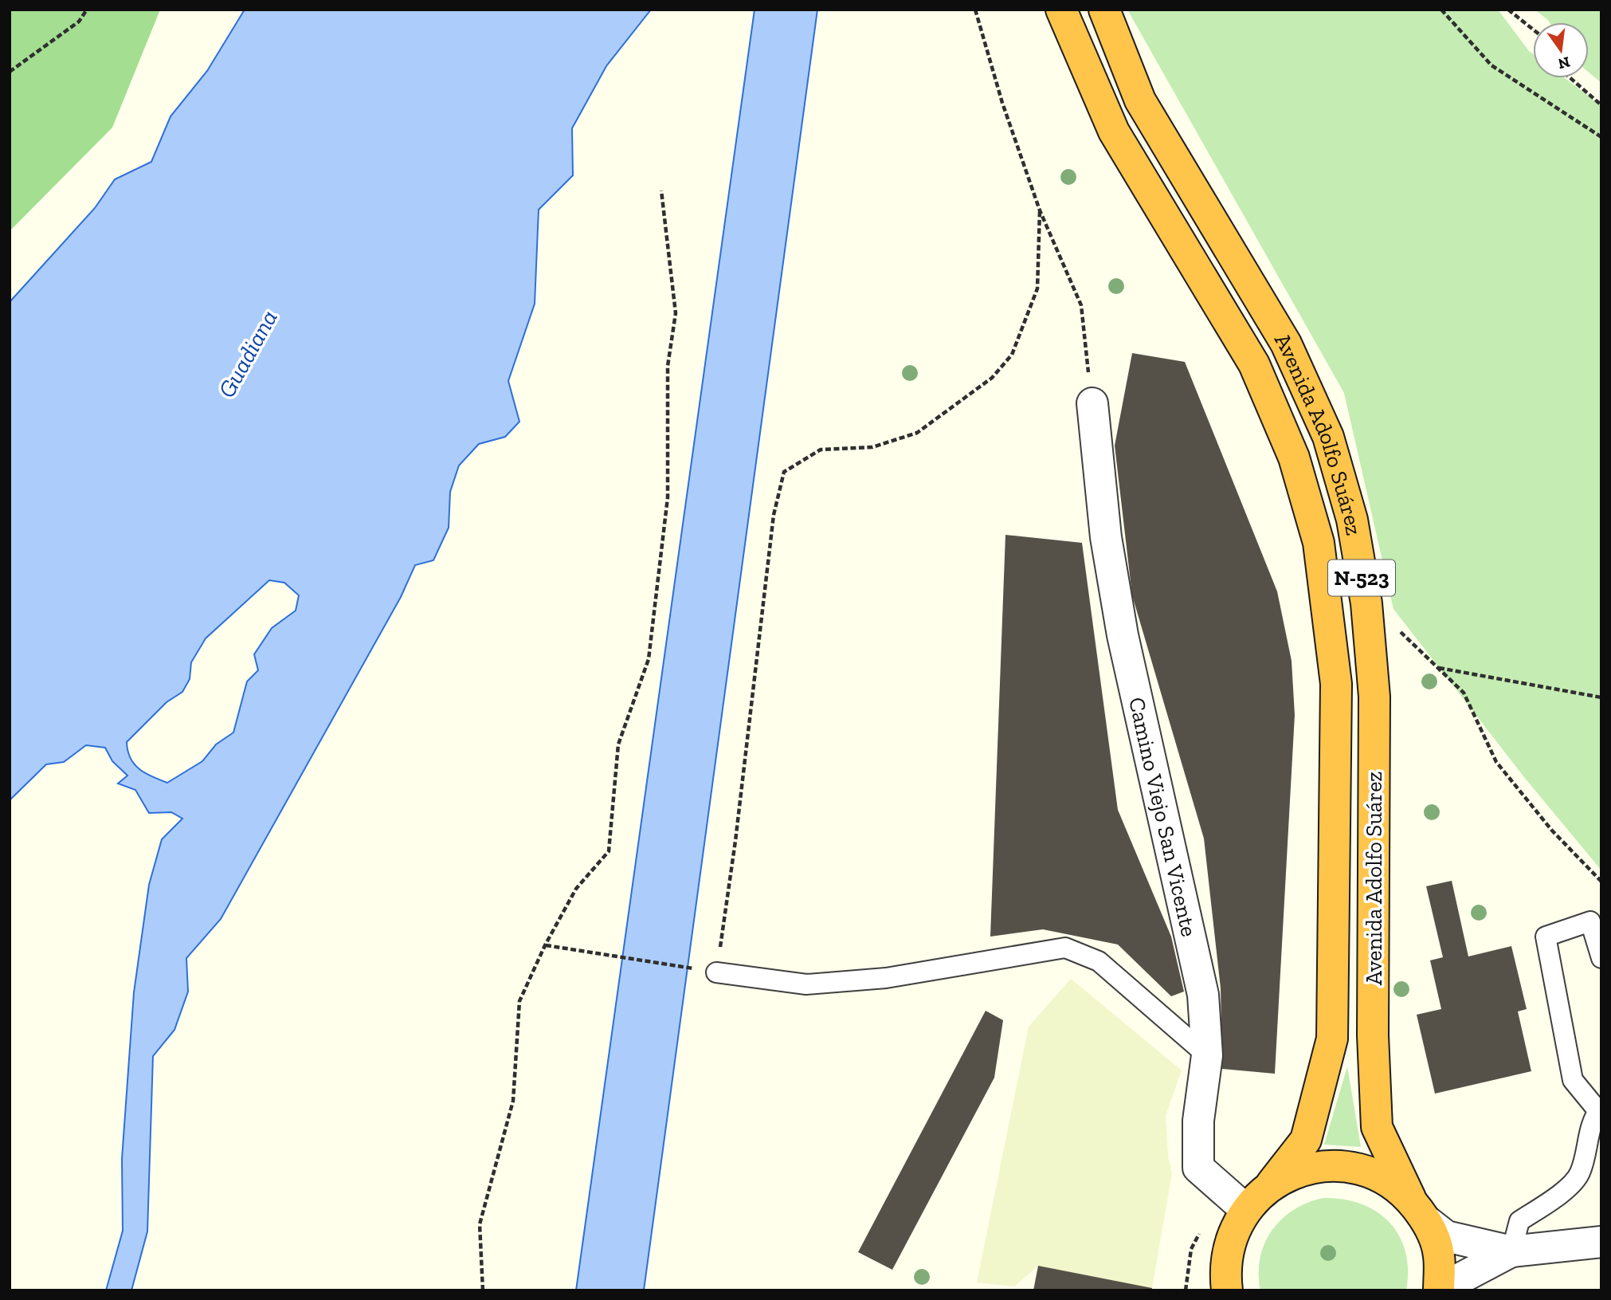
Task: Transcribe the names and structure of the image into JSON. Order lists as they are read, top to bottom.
{
  "streets": {
    "highway": ["Avenida Adolfo Suárez", "N-523"],
    "street": ["Camino Viejo San Vicente"]
  },
  "water": ["Guadiana"],
  "north": "bottom"
}
